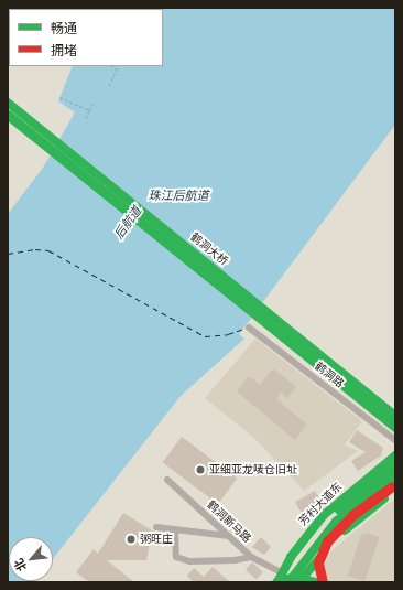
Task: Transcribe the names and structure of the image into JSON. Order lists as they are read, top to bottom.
{
  "streets": {
    "main road": ["鹤洞大桥", "芳村大道东"],
    "street": ["鹤洞路", "鹤洞新马路"]
  },
  "crossings": [
    ["芳村大道东", "鹤洞新马路"]
  ],
  "water": ["珠江后航道", "后航道"],
  "places": ["亚细亚龙唛仓旧址", "粥旺庄"],
  "legend": ["畅通", "拥堵"],
  "north": "bottom left"
}
